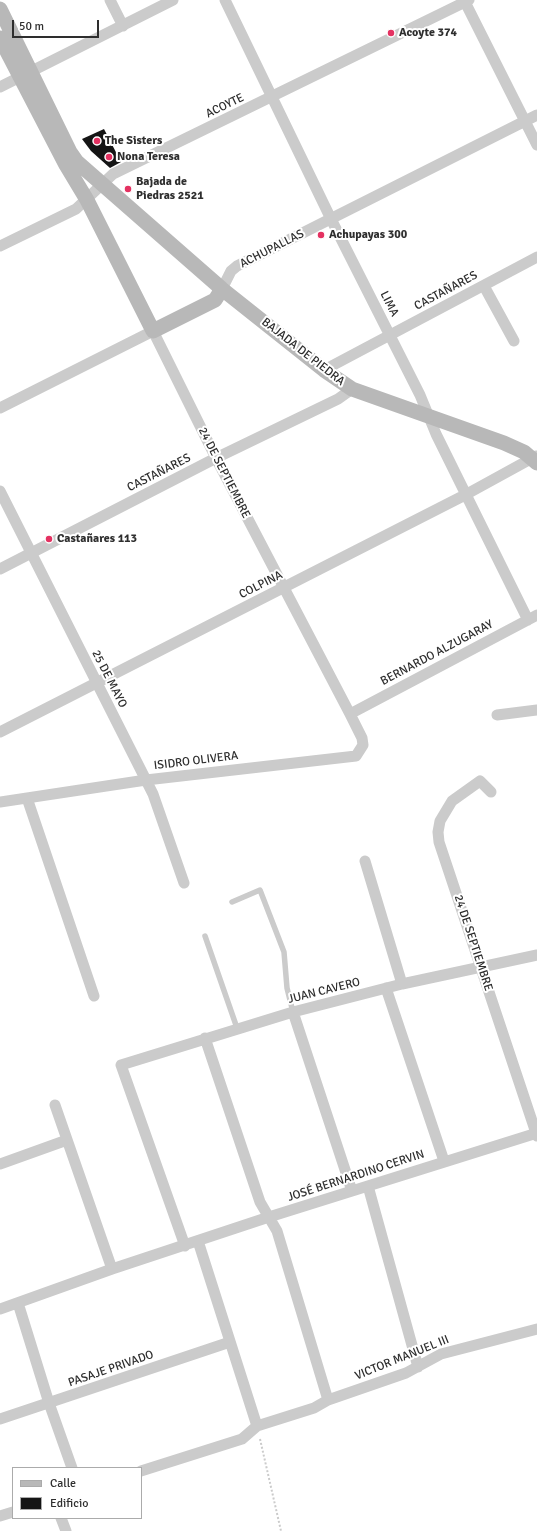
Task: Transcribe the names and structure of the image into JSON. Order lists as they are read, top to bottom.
{
  "streets": {
    "main road": ["ACHUPALLAS", "BAJADA DE PIEDRA", "24 DE SEPTIEMBRE"],
    "street": [
      "ACOYTE",
      "CASTAÑARES",
      "LIMA",
      "COLPINA",
      "BERNARDO ALZUGARAY",
      "25 DE MAYO",
      "ISIDRO OLIVERA",
      "JUAN CAVERO",
      "JOSÉ BERNARDINO CERVIN",
      "VICTOR MANUEL III",
      "PASAJE PRIVADO"
    ]
  },
  "crossings": [
    ["ACOYTE", "LIMA"],
    ["ACOYTE", "BAJADA DE PIEDRA"],
    ["ACOYTE", "24 DE SEPTIEMBRE"],
    ["ACHUPALLAS", "LIMA"],
    ["ACHUPALLAS", "BAJADA DE PIEDRA"],
    ["ACHUPALLAS", "24 DE SEPTIEMBRE"],
    ["CASTAÑARES", "LIMA"],
    ["CASTAÑARES", "BAJADA DE PIEDRA"],
    ["CASTAÑARES", "24 DE SEPTIEMBRE"],
    ["CASTAÑARES", "25 DE MAYO"],
    ["LIMA", "BAJADA DE PIEDRA"],
    ["LIMA", "COLPINA"],
    ["LIMA", "BERNARDO ALZUGARAY"],
    ["BAJADA DE PIEDRA", "24 DE SEPTIEMBRE"],
    ["BAJADA DE PIEDRA", "COLPINA"],
    ["24 DE SEPTIEMBRE", "COLPINA"],
    ["24 DE SEPTIEMBRE", "BERNARDO ALZUGARAY"],
    ["24 DE SEPTIEMBRE", "ISIDRO OLIVERA"],
    ["24 DE SEPTIEMBRE", "JUAN CAVERO"],
    ["24 DE SEPTIEMBRE", "JOSÉ BERNARDINO CERVIN"],
    ["COLPINA", "25 DE MAYO"],
    ["25 DE MAYO", "ISIDRO OLIVERA"],
    ["JUAN CAVERO", "JOSÉ BERNARDINO CERVIN"]
  ],
  "places": [
    "Acoyte 374",
    "The Sisters",
    "Nona Teresa",
    "Bajada de Piedras 2521",
    "Achupayas 300",
    "Castañares 113"
  ],
  "legend": ["Calle", "Edificio"],
  "scale_bar": "50 m"
}
